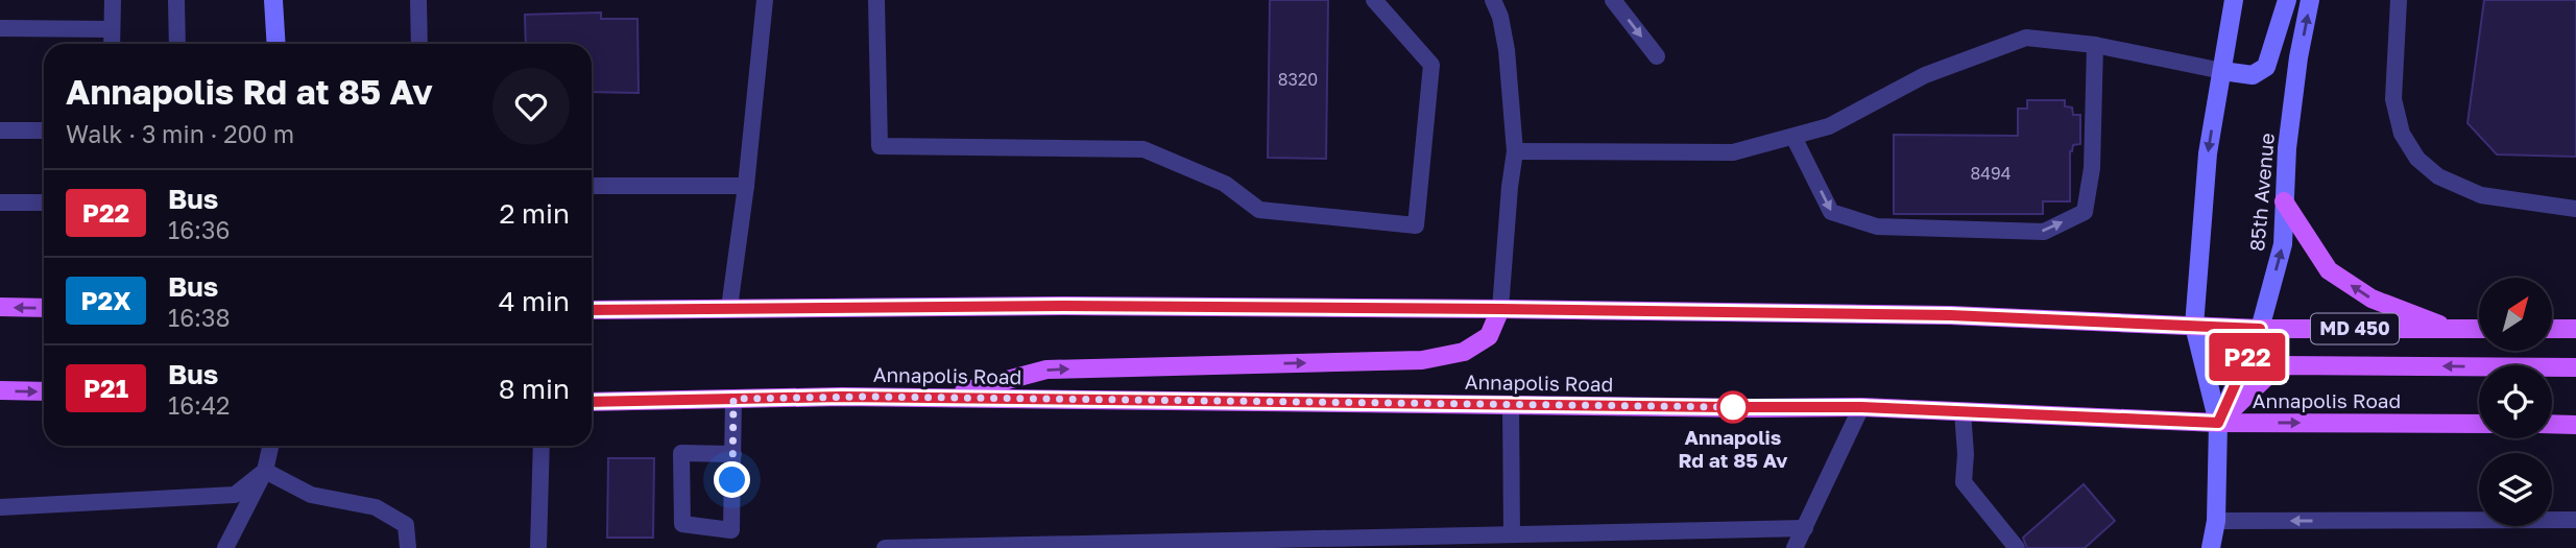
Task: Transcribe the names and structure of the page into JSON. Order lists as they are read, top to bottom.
{
  "streets": {
    "main road": ["MD 450", "Annapolis Road"],
    "street": ["85th Avenue"]
  },
  "crossings": [
    ["85th Avenue", "MD 450"],
    ["85th Avenue", "Annapolis Road"]
  ],
  "places": ["Annapolis Rd at 85 Av"],
  "lines": ["bus line P22"],
  "house_numbers": ["8320", "8494"],
  "north": "top right",
  "page": {
    "on_map": "P22",
    "heading": ["Annapolis Rd at 85 Av", "Walk · 3 min · 200 m"],
    "list": [
      {
        "mark": "P22",
        "name": "Bus",
        "note": "16:36",
        "value": "2 min"
      },
      {
        "mark": "P2X",
        "name": "Bus",
        "note": "16:38",
        "value": "4 min"
      },
      {
        "mark": "P21",
        "name": "Bus",
        "note": "16:42",
        "value": "8 min"
      }
    ]
  }
}
